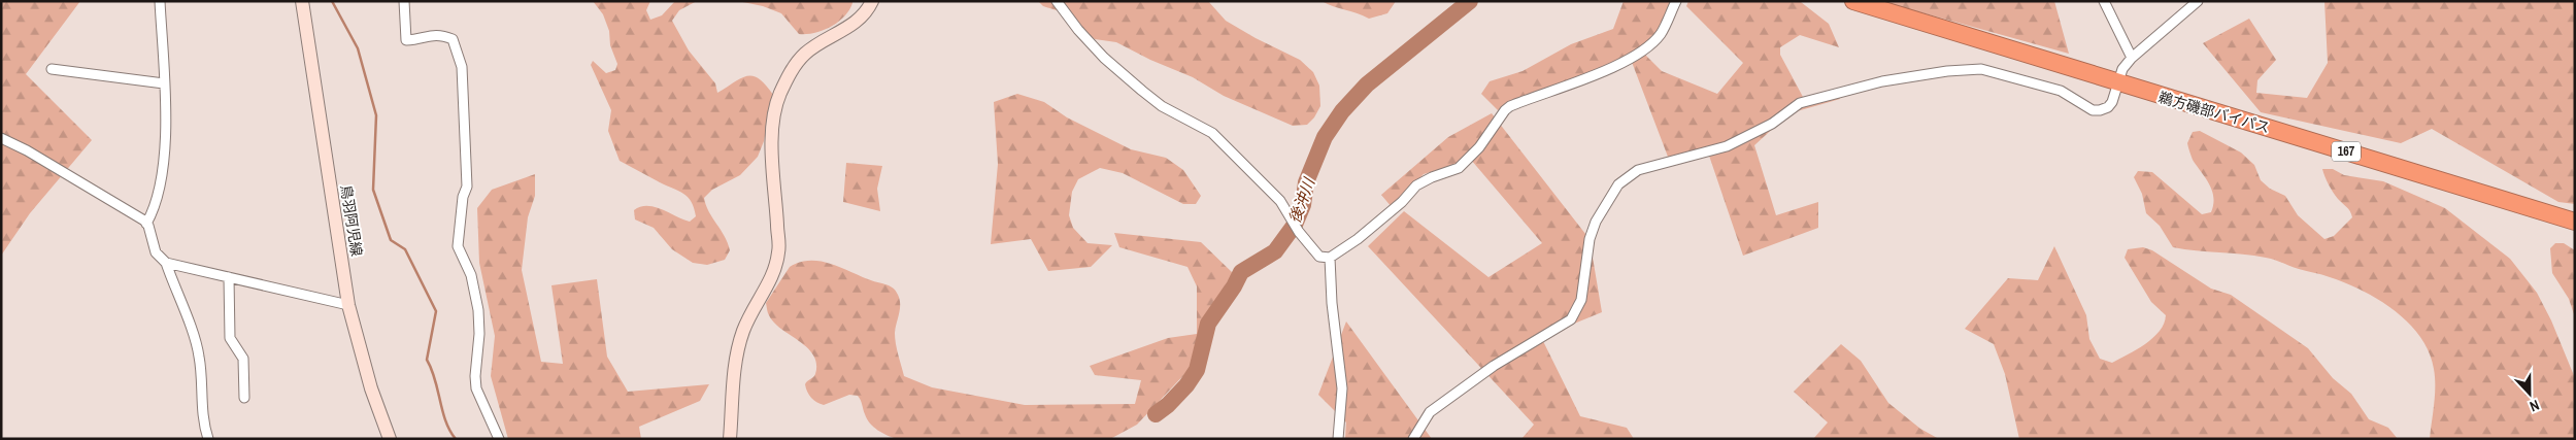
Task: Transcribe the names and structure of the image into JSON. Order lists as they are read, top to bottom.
{
  "streets": {
    "highway": ["鵜方磯部バイパス", "167"],
    "street": ["鳥羽阿児線"]
  },
  "water": ["後沖川"],
  "north": "bottom"
}
